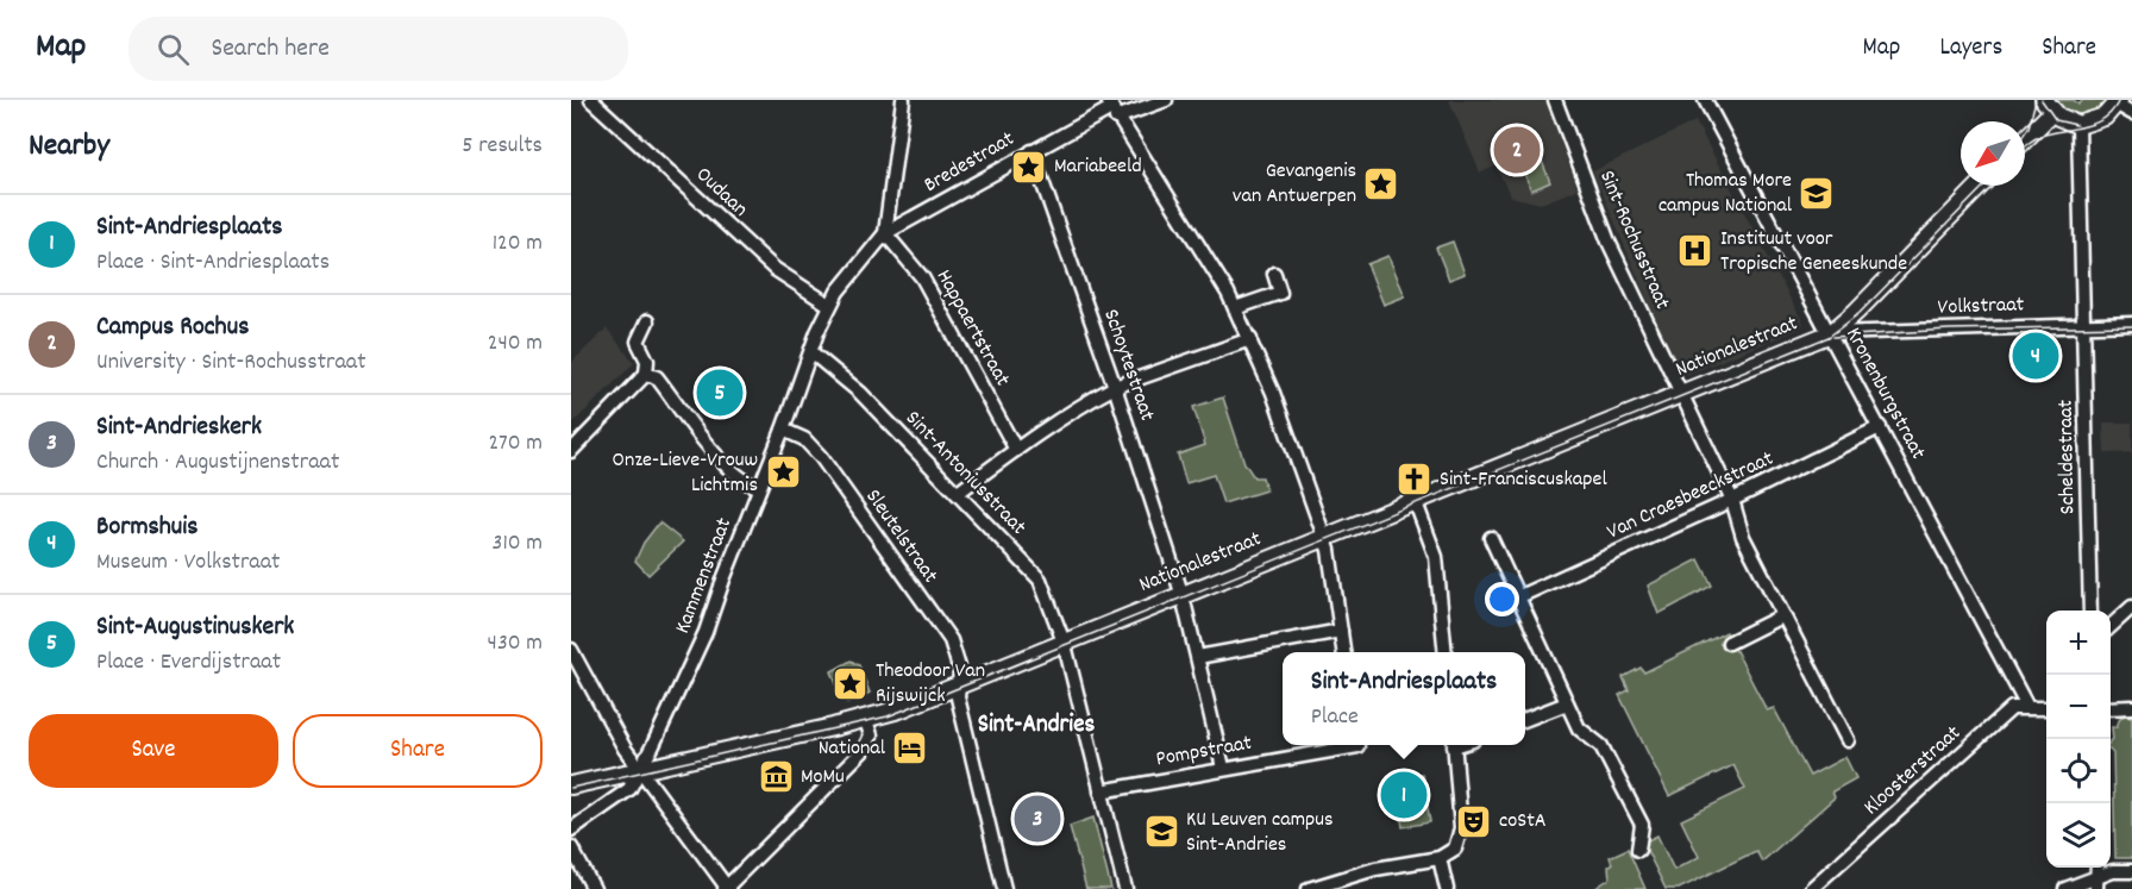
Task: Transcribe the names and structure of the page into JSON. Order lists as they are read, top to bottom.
{
  "streets": {
    "street": [
      "Bredestraat",
      "Oudaan",
      "Sint-Rochusstraat",
      "Volkstraat",
      "Happaertstraat",
      "Nationalestraat",
      "Schoytestraat",
      "Kronenburgstraat",
      "Scheldestraat",
      "Sint-Antoniusstraat",
      "Van Craesbeeckstraat",
      "Sleutelstraat",
      "Kammenstraat",
      "Pompstraat",
      "Kloosterstraat"
    ]
  },
  "crossings": [
    ["Bredestraat", "Happaertstraat"],
    ["Bredestraat", "Schoytestraat"],
    ["Bredestraat", "Kammenstraat"],
    ["Oudaan", "Kammenstraat"],
    ["Sint-Rochusstraat", "Nationalestraat"],
    ["Sint-Rochusstraat", "Van Craesbeeckstraat"],
    ["Volkstraat", "Nationalestraat"],
    ["Volkstraat", "Kronenburgstraat"],
    ["Volkstraat", "Scheldestraat"],
    ["Happaertstraat", "Kammenstraat"],
    ["Nationalestraat", "Schoytestraat"],
    ["Nationalestraat", "Kronenburgstraat"],
    ["Nationalestraat", "Sint-Antoniusstraat"],
    ["Nationalestraat", "Sleutelstraat"],
    ["Nationalestraat", "Kammenstraat"],
    ["Schoytestraat", "Pompstraat"],
    ["Kronenburgstraat", "Van Craesbeeckstraat"],
    ["Kronenburgstraat", "Kloosterstraat"],
    ["Sint-Antoniusstraat", "Kammenstraat"],
    ["Sint-Antoniusstraat", "Pompstraat"],
    ["Sleutelstraat", "Kammenstraat"]
  ],
  "districts": ["Sint-Andries"],
  "places": {
    "place": [
      "Mariabeeld",
      "Gevangenis van Antwerpen",
      "Onze-Lieve-Vrouw Lichtmis",
      "Theodoor Van Rijswijck"
    ],
    "school or university": ["Thomas More campus National", "KU Leuven campus Sint-Andries"],
    "hospital": ["Instituut voor Tropische Geneeskunde"],
    "church": ["Sint-Franciscuskapel"],
    "hotel": ["National"],
    "museum": ["MoMu"],
    "theatre": ["coStA"]
  },
  "north": "bottom left",
  "page": {
    "header": "Map",
    "search": "Search here",
    "nav": ["Map", "Layers", "Share"],
    "heading": ["Nearby", "5 results"],
    "pins": [
      "2",
      "4",
      "5",
      "1",
      "3"
    ],
    "list": [
      {
        "mark": "1",
        "name": "Sint-Andriesplaats",
        "note": "Place · Sint-Andriesplaats",
        "value": "120 m"
      },
      {
        "mark": "2",
        "name": "Campus Rochus",
        "note": "University · Sint-Rochusstraat",
        "value": "240 m"
      },
      {
        "mark": "3",
        "name": "Sint-Andrieskerk",
        "note": "Church · Augustijnenstraat",
        "value": "270 m"
      },
      {
        "mark": "4",
        "name": "Bormshuis",
        "note": "Museum · Volkstraat",
        "value": "310 m"
      },
      {
        "mark": "5",
        "name": "Sint-Augustinuskerk",
        "note": "Place · Everdijstraat",
        "value": "430 m"
      }
    ],
    "map_buttons": ["+", "−"],
    "popup": ["Sint-Andriesplaats", "Place"],
    "buttons": ["Save", "Share"]
  }
}
